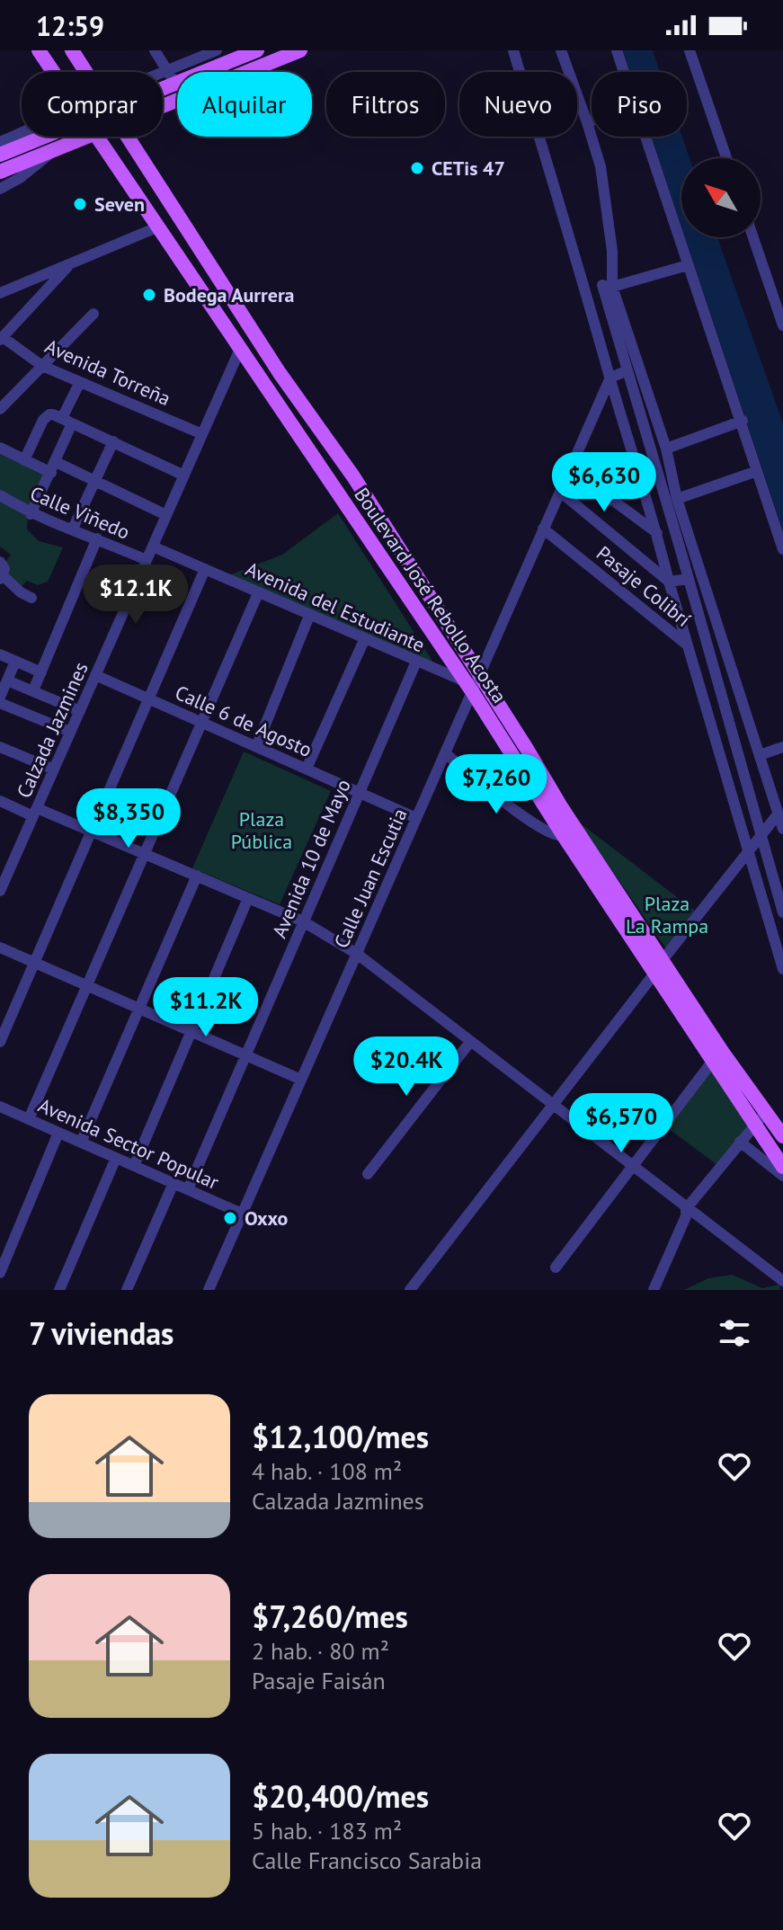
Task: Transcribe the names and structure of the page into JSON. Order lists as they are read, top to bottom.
{
  "streets": {
    "main road": ["Boulevard José Rebollo Acosta"],
    "street": [
      "Avenida Torreña",
      "Calle Viñedo",
      "Pasaje Colibrí",
      "Avenida del Estudiante",
      "Calle 6 de Agosto",
      "Calzada Jazmines",
      "Avenida 10 de Mayo",
      "Calle Juan Escutia",
      "Avenida Sector Popular"
    ]
  },
  "crossings": [
    ["Avenida Torreña", "Calzada Jazmines"],
    ["Calle Viñedo", "Calzada Jazmines"],
    ["Pasaje Colibrí", "Calle Juan Escutia"],
    ["Boulevard José Rebollo Acosta", "Avenida del Estudiante"],
    ["Boulevard José Rebollo Acosta", "Calzada Jazmines"],
    ["Boulevard José Rebollo Acosta", "Calle Juan Escutia"],
    ["Avenida del Estudiante", "Calzada Jazmines"],
    ["Avenida del Estudiante", "Avenida 10 de Mayo"],
    ["Avenida del Estudiante", "Calle Juan Escutia"],
    ["Calle 6 de Agosto", "Calzada Jazmines"],
    ["Calle 6 de Agosto", "Avenida 10 de Mayo"],
    ["Calle 6 de Agosto", "Calle Juan Escutia"],
    ["Avenida 10 de Mayo", "Avenida Sector Popular"],
    ["Calle Juan Escutia", "Avenida Sector Popular"]
  ],
  "parks": ["Plaza Pública", "Plaza La Rampa"],
  "places": [
    "CETis 47",
    "Seven",
    "Bodega Aurrera",
    "Oxxo"
  ],
  "north": "top left",
  "page": {
    "status": "12:59",
    "chip": [
      "Comprar",
      "Alquilar",
      "Filtros",
      "Nuevo",
      "Piso"
    ],
    "price": [
      "$6,630",
      "$12.1K",
      "$7,260",
      "$8,350",
      "$11.2K",
      "$20.4K",
      "$6,570"
    ],
    "heading": "7 viviendas",
    "list": [
      {
        "name": "$12,100/mes",
        "note": "4 hab. · 108 m² · Calzada Jazmines"
      },
      {
        "name": "$7,260/mes",
        "note": "2 hab. · 80 m² · Pasaje Faisán"
      },
      {
        "name": "$20,400/mes",
        "note": "5 hab. · 183 m² · Calle Francisco Sarabia"
      }
    ]
  }
}
